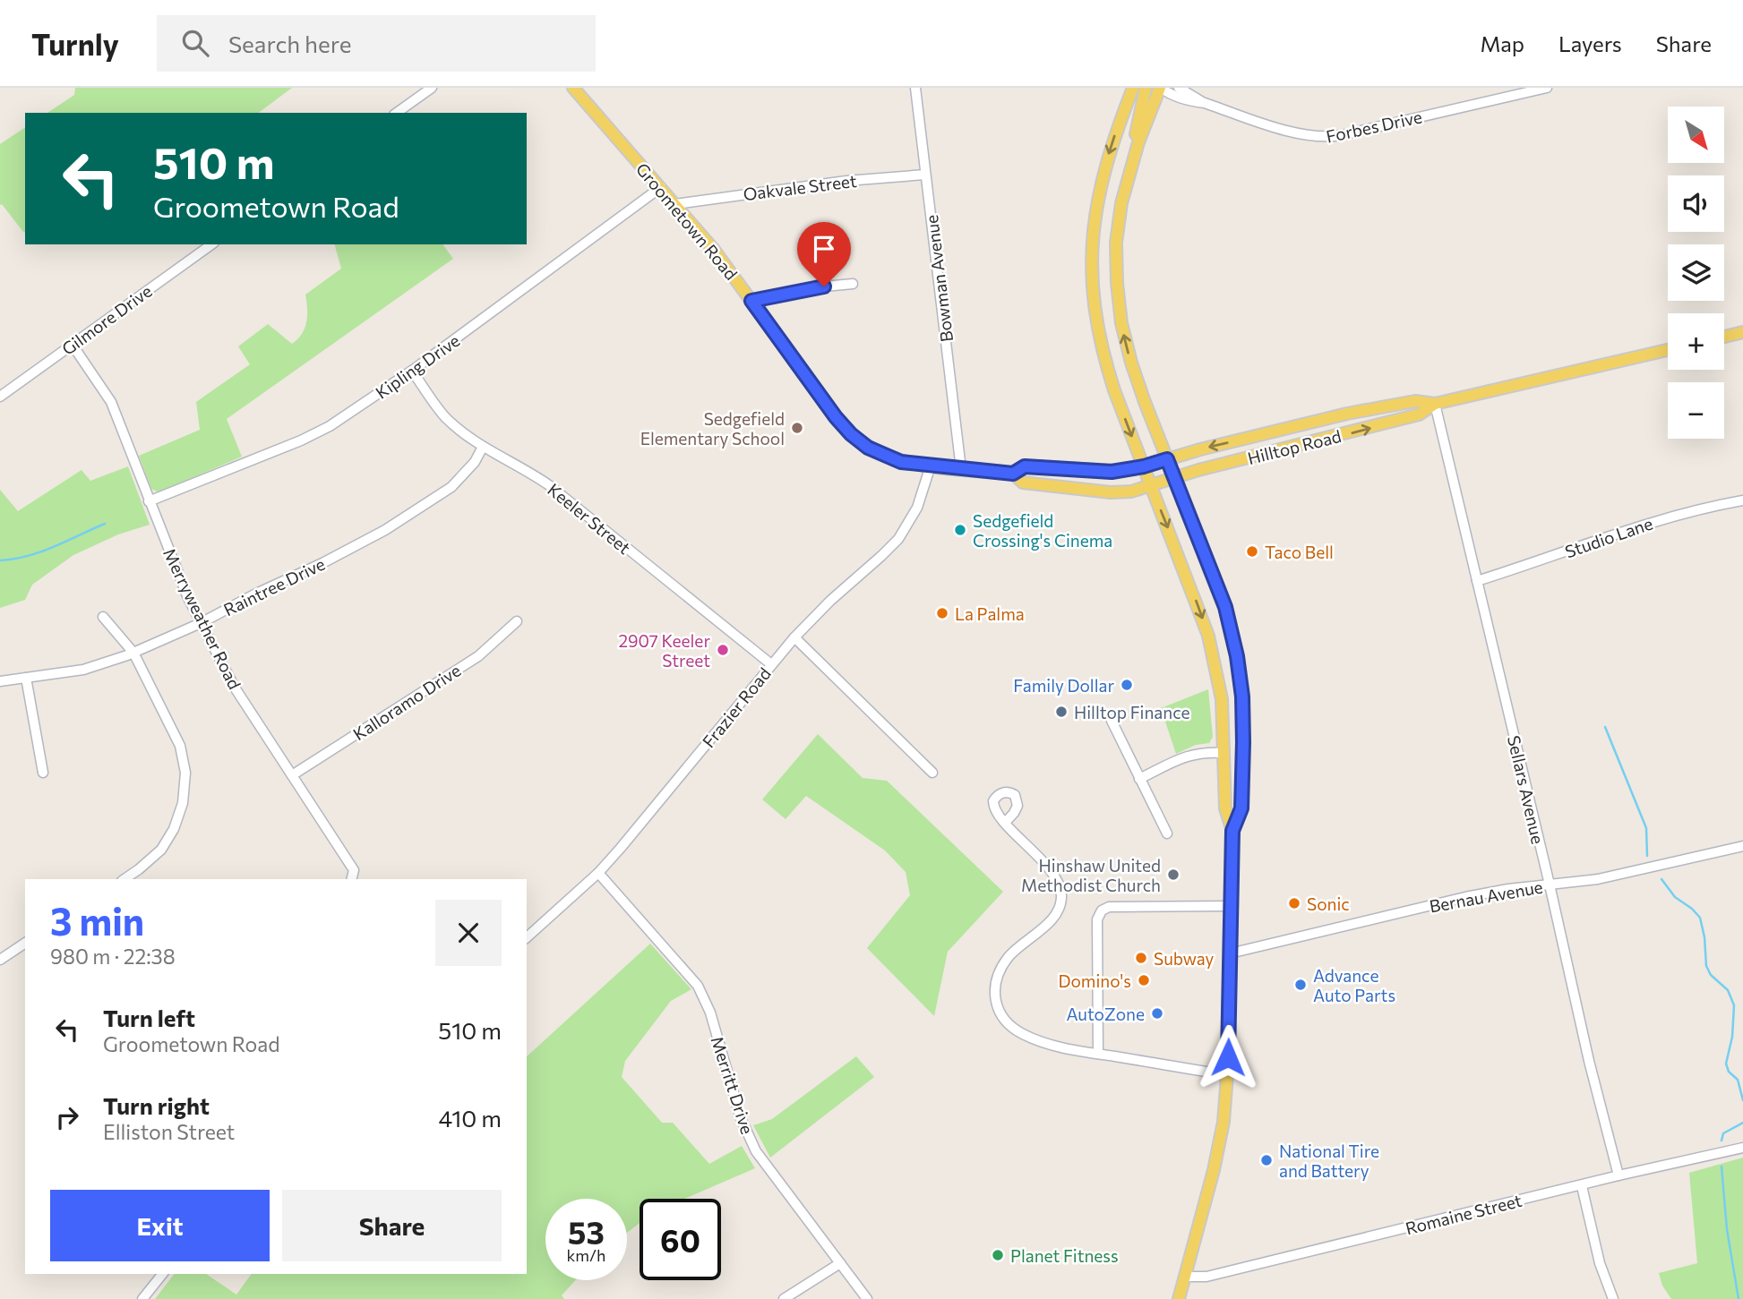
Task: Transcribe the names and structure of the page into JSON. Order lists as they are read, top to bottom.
{
  "streets": {
    "main road": ["Groometown Road", "Hilltop Road"],
    "street": [
      "Forbes Drive",
      "Oakvale Street",
      "Bowman Avenue",
      "Gilmore Drive",
      "Kipling Drive",
      "Keeler Street",
      "Studio Lane",
      "Raintree Drive",
      "Merryweather Road",
      "Kalloramo Drive",
      "Frazier Road",
      "Sellars Avenue",
      "Bernau Avenue",
      "Merritt Drive",
      "Romaine Street"
    ]
  },
  "crossings": [
    ["Oakvale Street", "Groometown Road"],
    ["Oakvale Street", "Bowman Avenue"],
    ["Groometown Road", "Bowman Avenue"],
    ["Groometown Road", "Kipling Drive"],
    ["Groometown Road", "Hilltop Road"],
    ["Groometown Road", "Frazier Road"],
    ["Gilmore Drive", "Merryweather Road"],
    ["Kipling Drive", "Keeler Street"],
    ["Kipling Drive", "Merryweather Road"],
    ["Hilltop Road", "Sellars Avenue"],
    ["Keeler Street", "Raintree Drive"],
    ["Keeler Street", "Frazier Road"],
    ["Studio Lane", "Sellars Avenue"],
    ["Raintree Drive", "Merryweather Road"],
    ["Merryweather Road", "Kalloramo Drive"],
    ["Frazier Road", "Merritt Drive"],
    ["Sellars Avenue", "Bernau Avenue"],
    ["Sellars Avenue", "Romaine Street"]
  ],
  "places": [
    "Sedgefield Elementary School",
    "Sedgefield Crossing's Cinema",
    "Taco Bell",
    "La Palma",
    "2907 Keeler Street",
    "Family Dollar",
    "Hilltop Finance",
    "Hinshaw United Methodist Church",
    "Sonic",
    "Subway",
    "Domino's",
    "Advance Auto Parts",
    "AutoZone",
    "National Tire and Battery",
    "Planet Fitness"
  ],
  "north": "bottom right",
  "page": {
    "header": "Turnly",
    "search": "Search here",
    "nav": ["Map", "Layers", "Share"],
    "map_buttons": ["+", "−"],
    "turn": ["510 m", "Groometown Road"],
    "heading": ["3 min", "980 m · 22:38"],
    "list": [
      {
        "name": "Turn left",
        "note": "Groometown Road",
        "value": "510 m"
      },
      {
        "name": "Turn right",
        "note": "Elliston Street",
        "value": "410 m"
      }
    ],
    "buttons": ["Exit", "Share"],
    "speed": "53 km/h",
    "limit": "60"
  }
}
